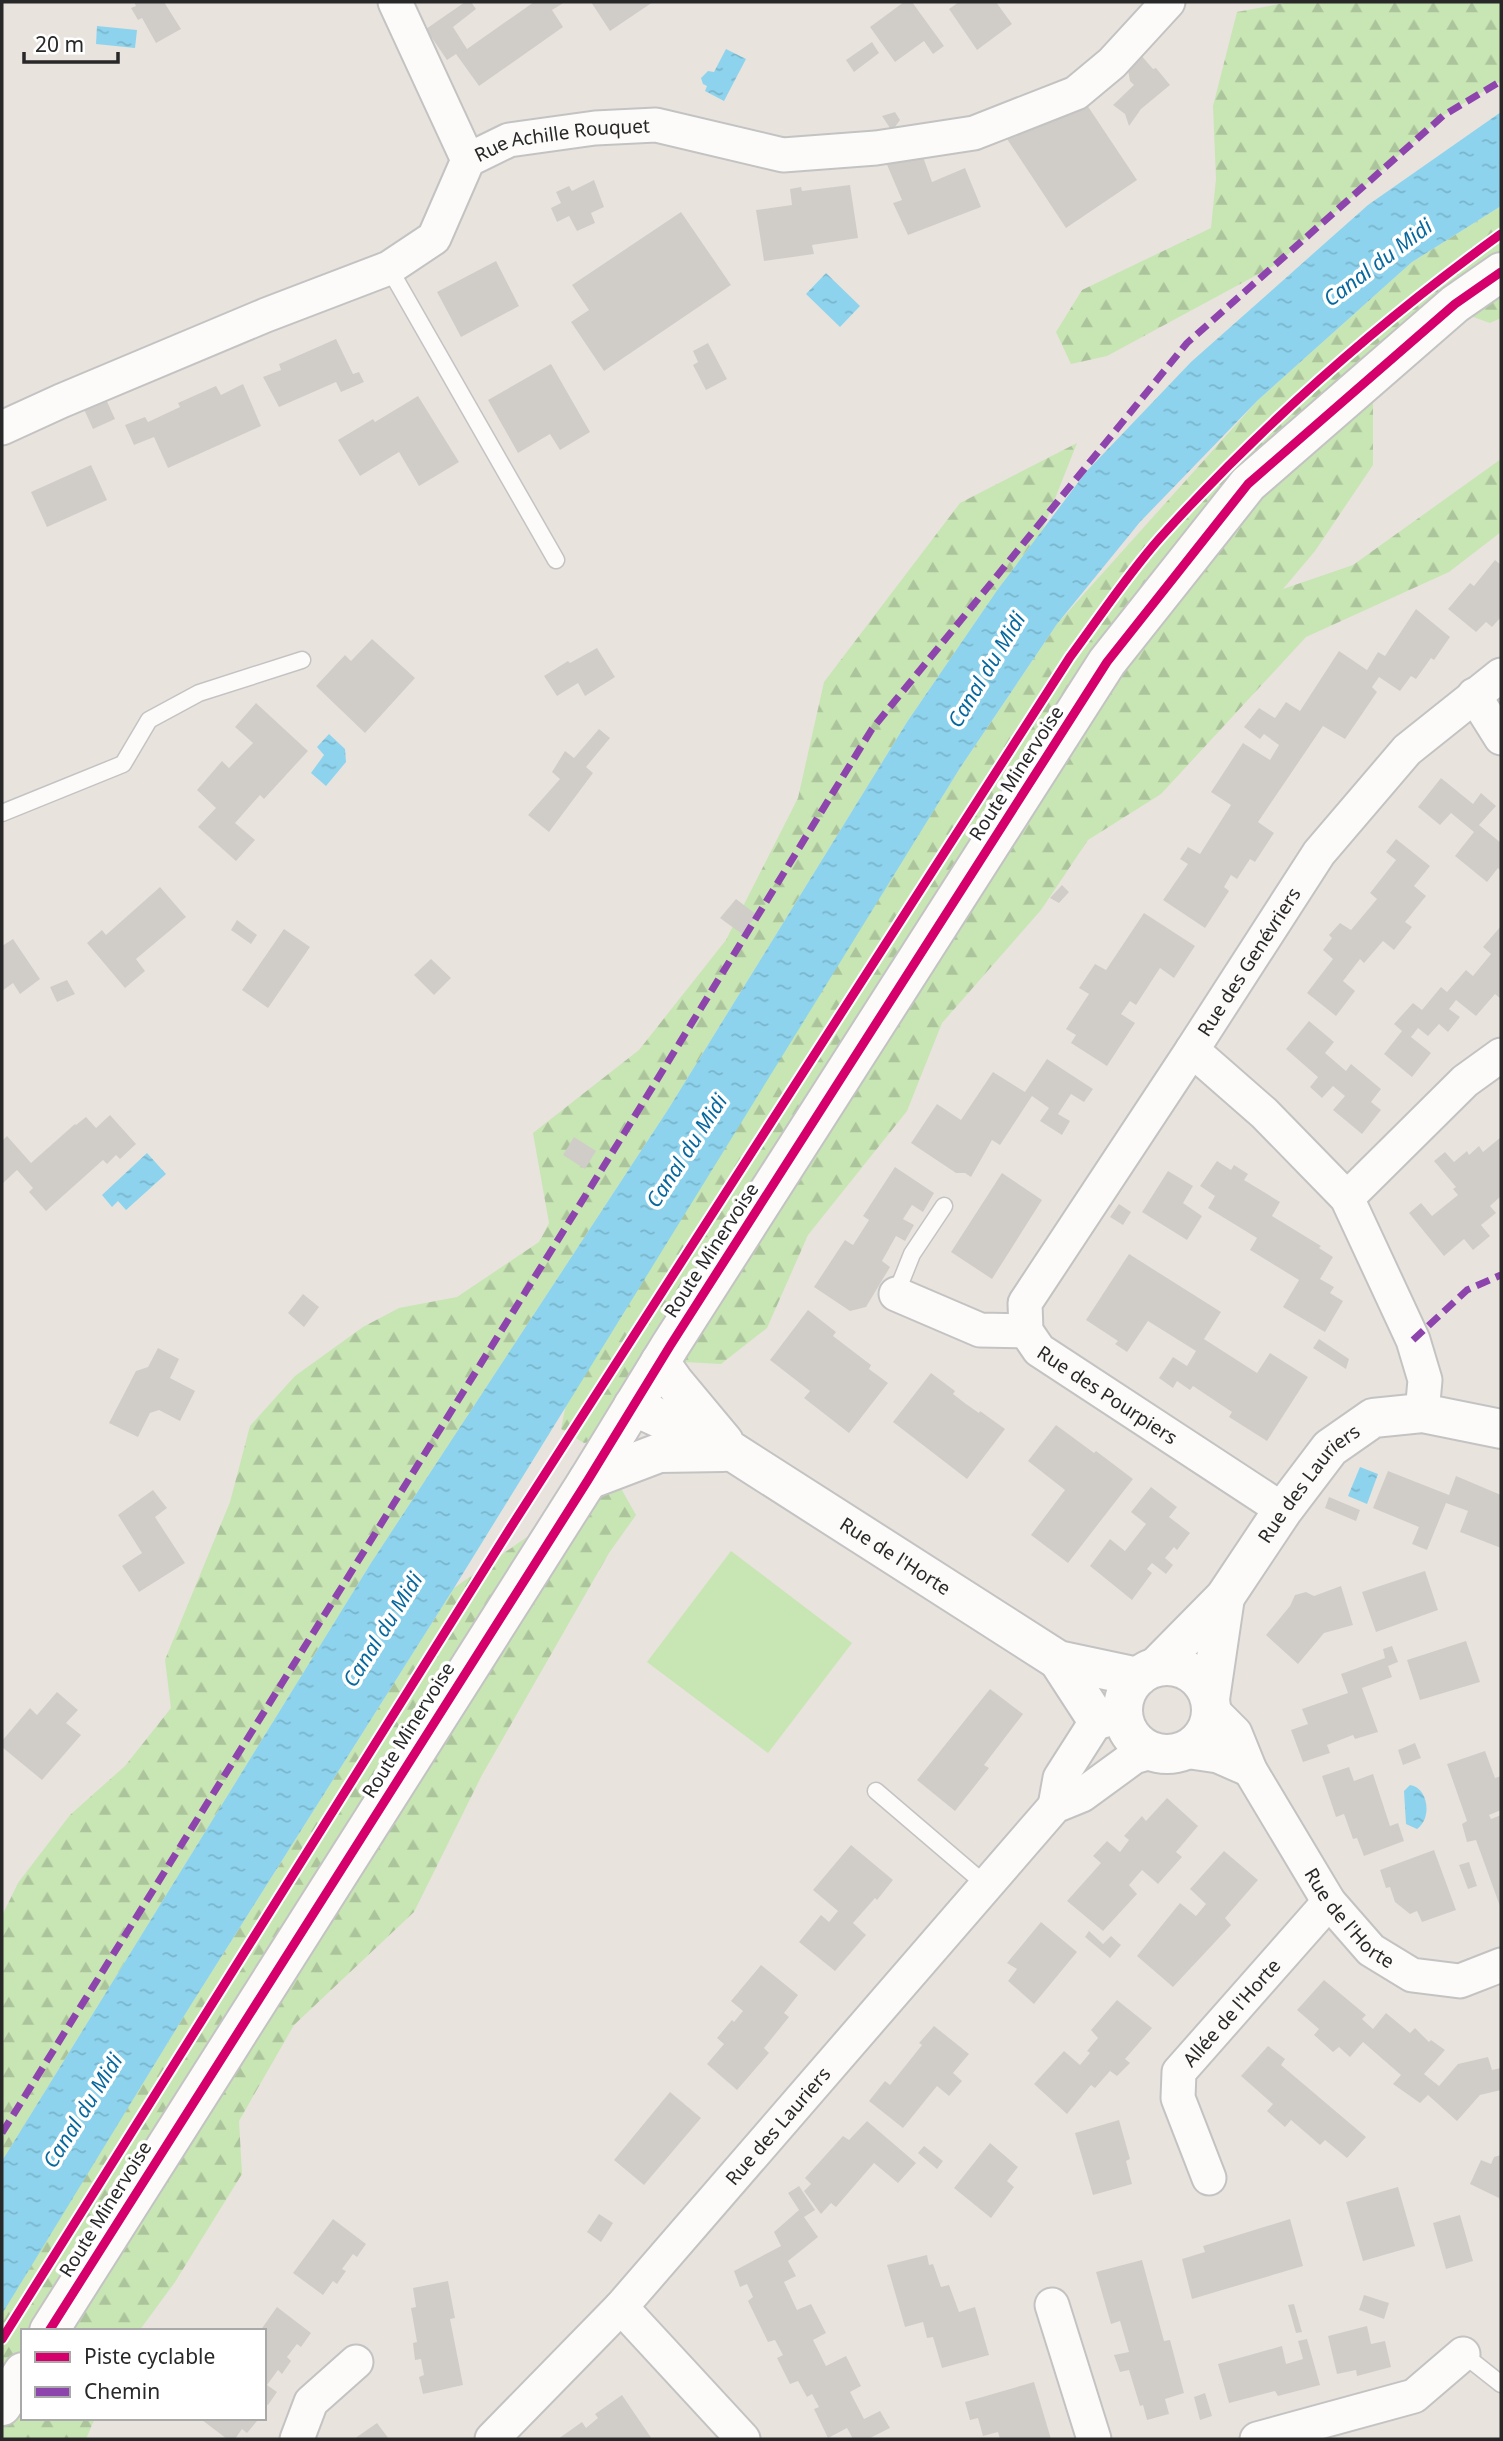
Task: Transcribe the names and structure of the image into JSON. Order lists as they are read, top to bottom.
{
  "streets": {
    "main road": ["Route Minervoise", "Rue des Lauriers", "Rue de l'Horte"],
    "street": [
      "Rue Achille Rouquet",
      "Rue des Genévriers",
      "Rue des Pourpiers",
      "Allée de l'Horte"
    ]
  },
  "crossings": [
    ["Route Minervoise", "Rue de l'Horte"],
    ["Rue des Genévriers", "Rue des Pourpiers"],
    ["Rue des Genévriers", "Rue des Lauriers"],
    ["Rue des Pourpiers", "Rue des Lauriers"],
    ["Rue des Lauriers", "Rue de l'Horte"],
    ["Rue de l'Horte", "Allée de l'Horte"]
  ],
  "water": ["Canal du Midi"],
  "legend": ["Piste cyclable", "Chemin"],
  "scale_bar": "20 m"
}
